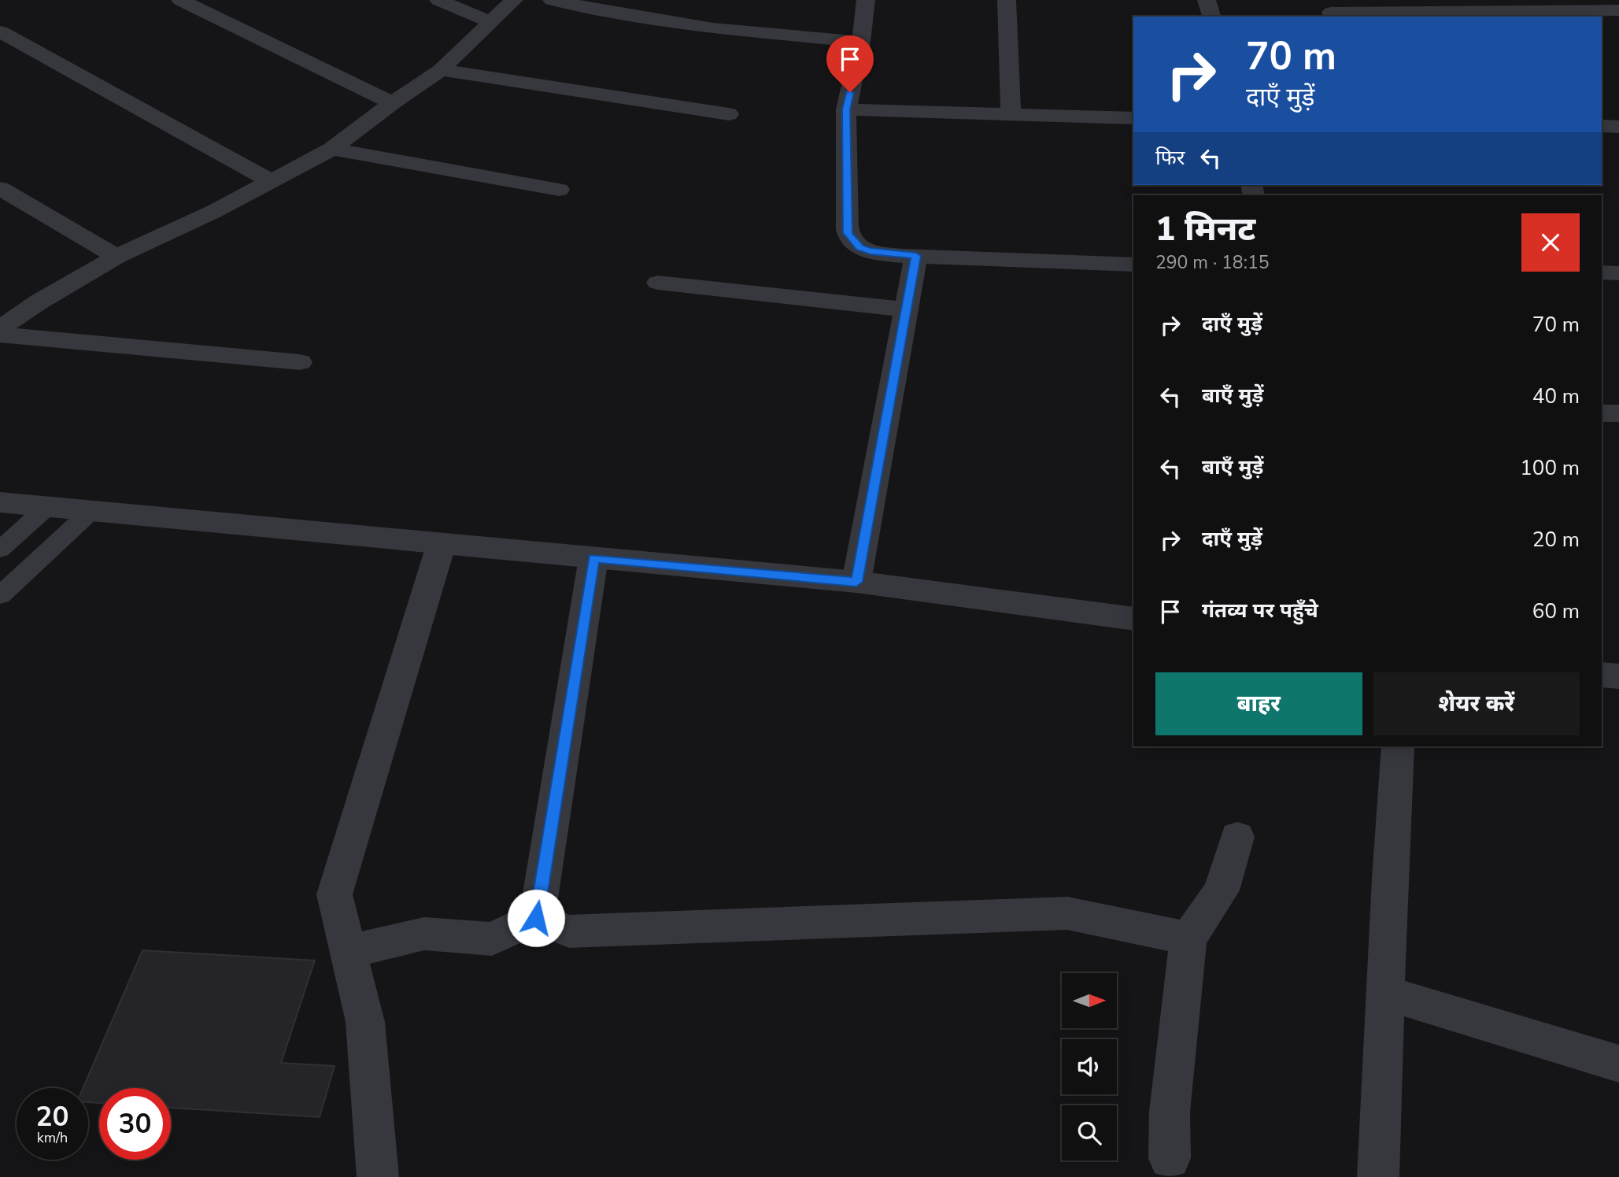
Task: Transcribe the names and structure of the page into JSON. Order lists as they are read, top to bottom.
{
  "north": "right",
  "page": {
    "turn": ["70 m", "दाएँ मुड़ें"],
    "then": "फिर",
    "heading": ["1 मिनट", "290 m · 18:15"],
    "list": [
      {
        "name": "दाएँ मुड़ें",
        "value": "70 m"
      },
      {
        "name": "बाएँ मुड़ें",
        "value": "40 m"
      },
      {
        "name": "बाएँ मुड़ें",
        "value": "100 m"
      },
      {
        "name": "दाएँ मुड़ें",
        "value": "20 m"
      },
      {
        "name": "गंतव्य पर पहुँचे",
        "value": "60 m"
      }
    ],
    "buttons": ["बाहर", "शेयर करें"],
    "speed": "20 km/h",
    "limit": "30"
  }
}
